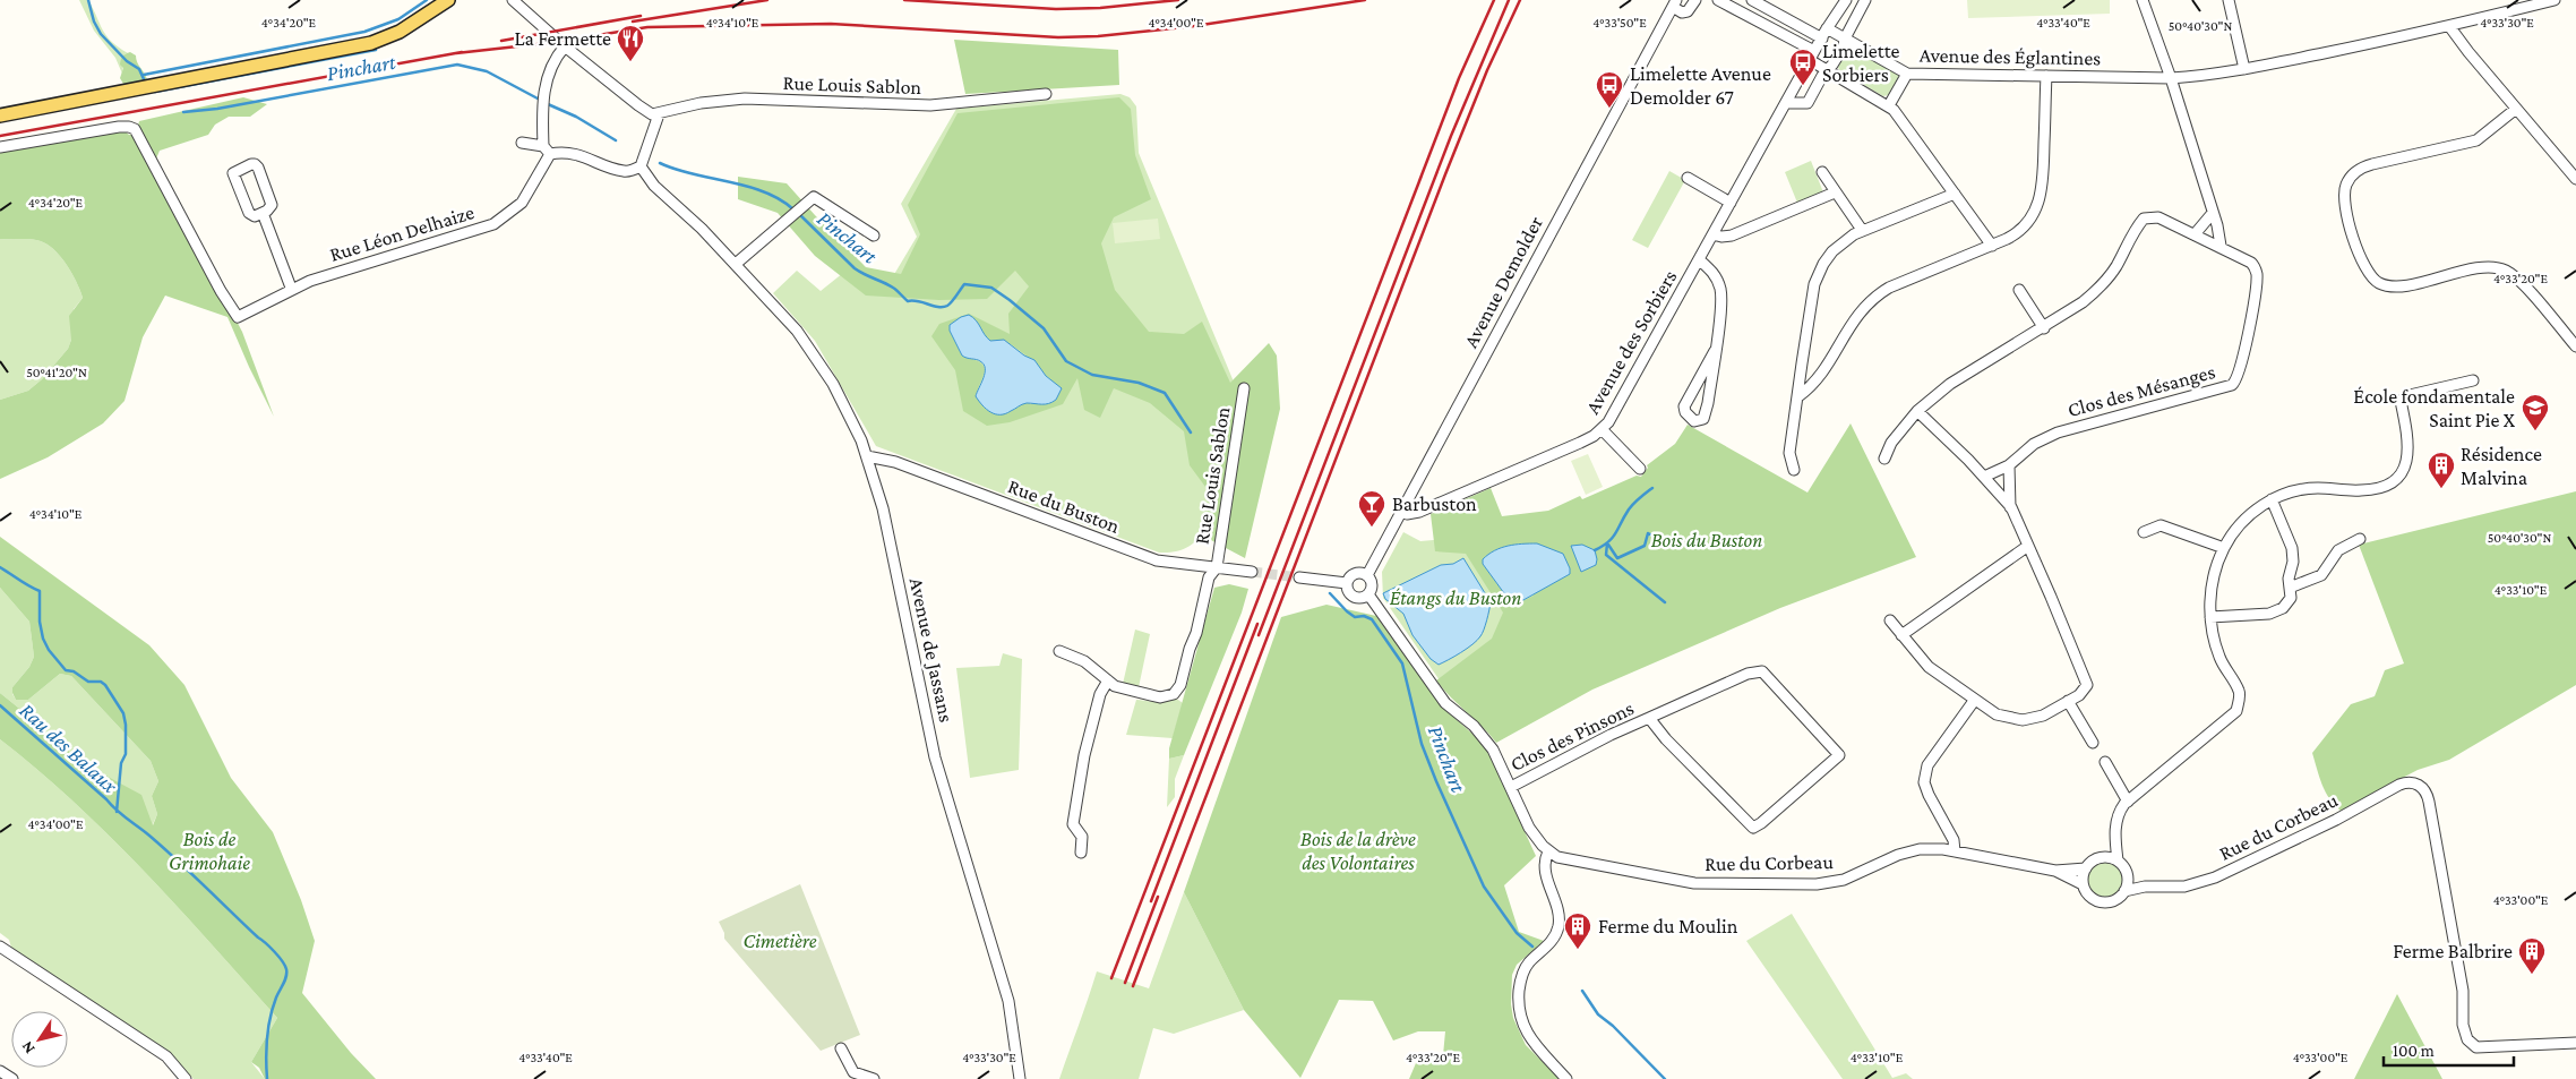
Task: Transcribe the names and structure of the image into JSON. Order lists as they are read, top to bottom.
{
  "streets": {
    "street": [
      "Avenue des Églantines",
      "Rue Louis Sablon",
      "Rue Léon Delhaize",
      "Avenue Demolder",
      "Avenue des Sorbiers",
      "Clos des Mésanges",
      "Rue du Buston",
      "Avenue de Jassans",
      "Clos des Pinsons",
      "Rue du Corbeau"
    ]
  },
  "crossings": [
    ["Avenue des Églantines", "Avenue des Sorbiers"],
    ["Rue Louis Sablon", "Rue du Buston"],
    ["Avenue Demolder", "Avenue des Sorbiers"],
    ["Rue du Buston", "Avenue de Jassans"]
  ],
  "water": ["Pinchart", "Rau des Balaux"],
  "parks": [
    "Bois du Buston",
    "Étangs du Buston",
    "Bois de Grimohaie",
    "Bois de la drève des Volontaires",
    "Cimetière"
  ],
  "places": {
    "restaurant": ["La Fermette"],
    "bus stop": ["Limelette Sorbiers", "Limelette Avenue Demolder 67"],
    "school or university": ["École fondamentale Saint Pie X"],
    "building": ["Résidence Malvina", "Ferme du Moulin", "Ferme Balbrire"],
    "bar": ["Barbuston"]
  },
  "scale_bar": "100 m",
  "north": "bottom left",
  "coordinates": [
    "4°34'20\"E",
    "4°34'10\"E",
    "4°33'50\"E",
    "4°33'40\"E",
    "4°33'30\"E",
    "4°34'00\"E",
    "50°40'30\"N",
    "4°33'20\"E",
    "50°41'20\"N",
    "4°33'10\"E",
    "4°33'00\"E"
  ]
}
